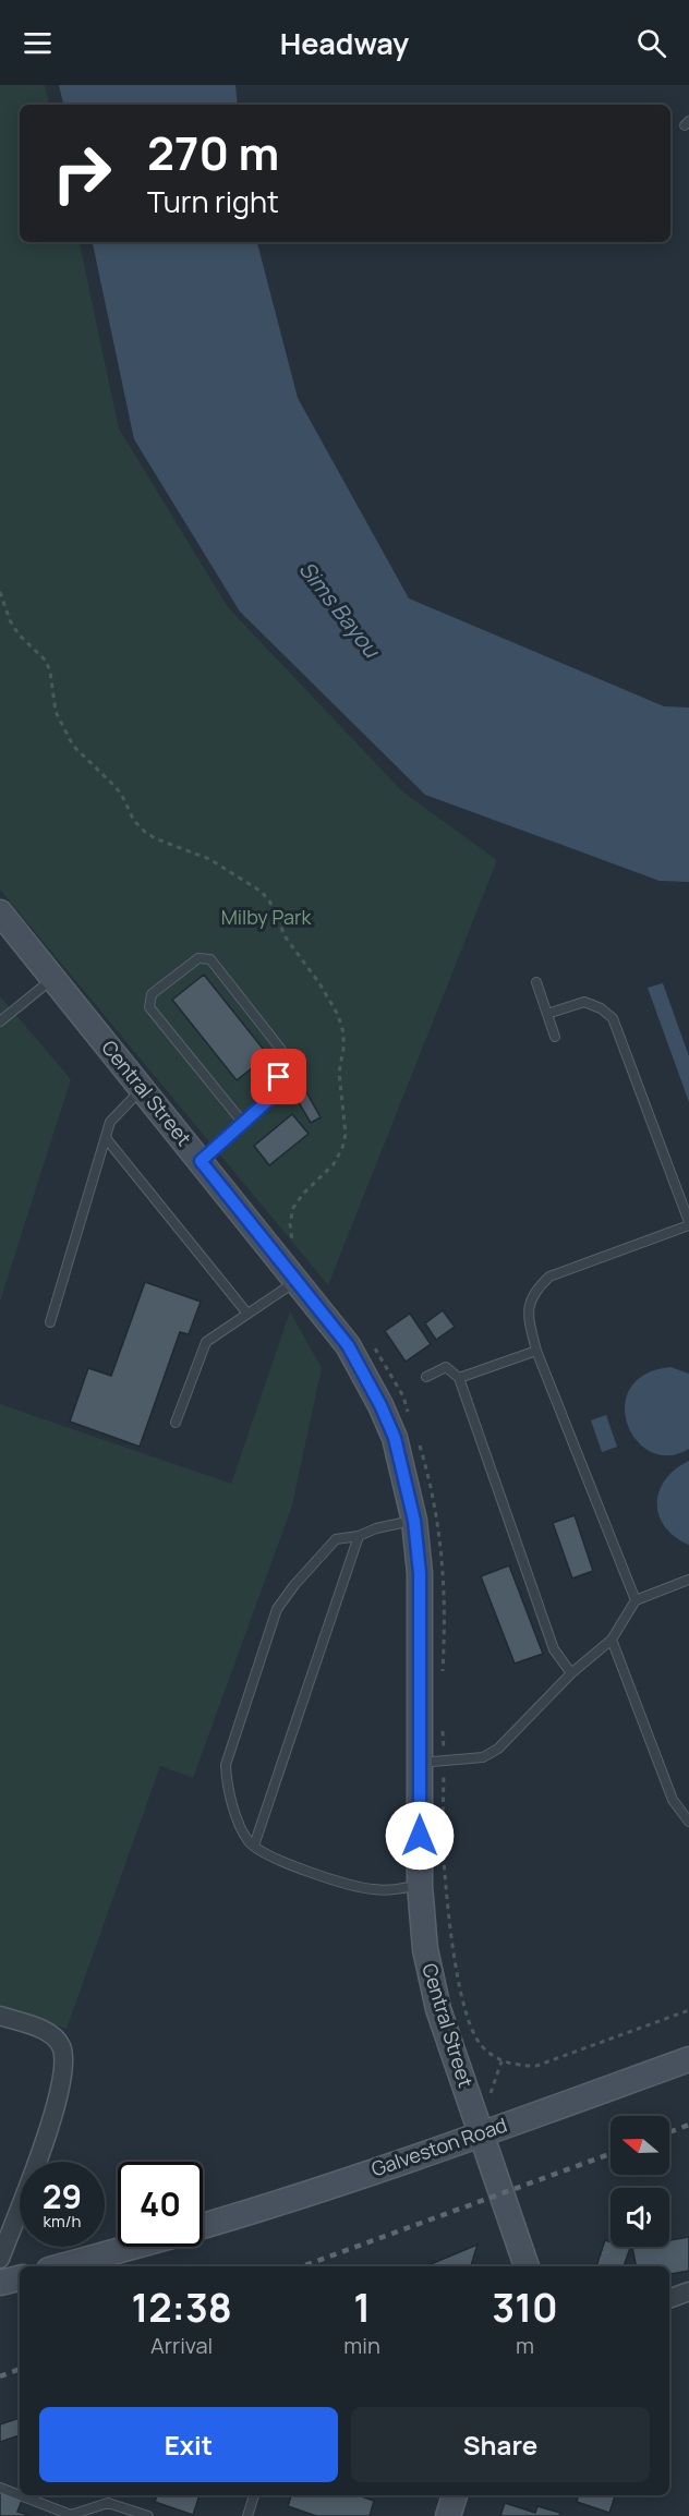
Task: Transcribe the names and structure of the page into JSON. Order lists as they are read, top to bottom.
{
  "streets": {
    "street": ["Central Street", "Galveston Road"]
  },
  "crossings": [
    ["Central Street", "Galveston Road"]
  ],
  "water": ["Sims Bayou"],
  "parks": ["Milby Park"],
  "north": "left",
  "page": {
    "header": "Headway",
    "turn": ["270 m", "Turn right"],
    "speed": "29 km/h",
    "limit": "40",
    "eta": [
      "12:38",
      "Arrival",
      "1",
      "min",
      "310",
      "m"
    ],
    "buttons": ["Exit", "Share"]
  }
}
